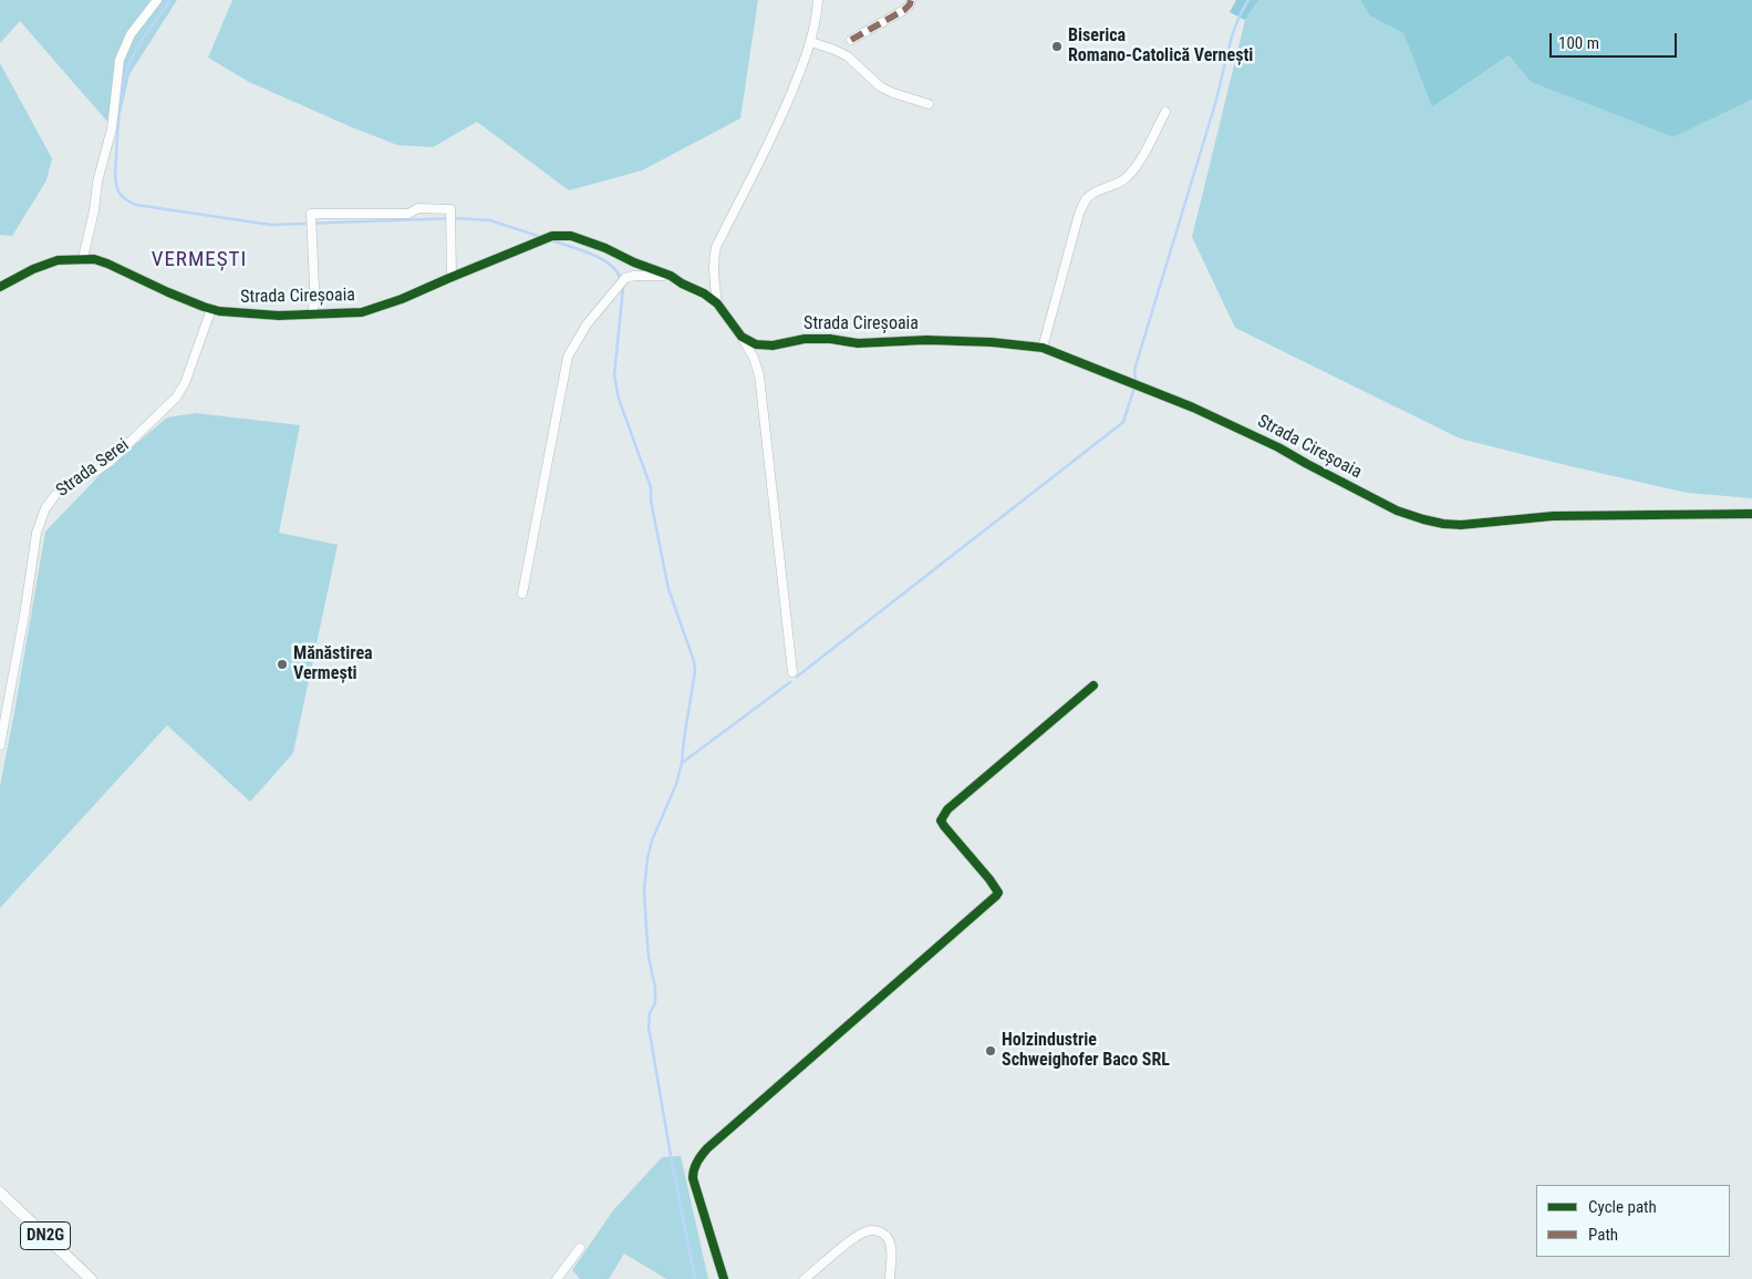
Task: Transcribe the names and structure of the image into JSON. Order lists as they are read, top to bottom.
{
  "streets": {
    "main road": ["DN2G"],
    "street": ["Strada Cireșoaia", "Strada Serei"]
  },
  "crossings": [
    ["Strada Cireșoaia", "Strada Serei"]
  ],
  "districts": ["VERMEȘTI"],
  "places": ["Biserica Romano-Catolică Vernești", "Mănăstirea Vermești", "Holzindustrie Schweighofer Baco SRL"],
  "legend": ["Cycle path", "Path"],
  "scale_bar": "100 m"
}
